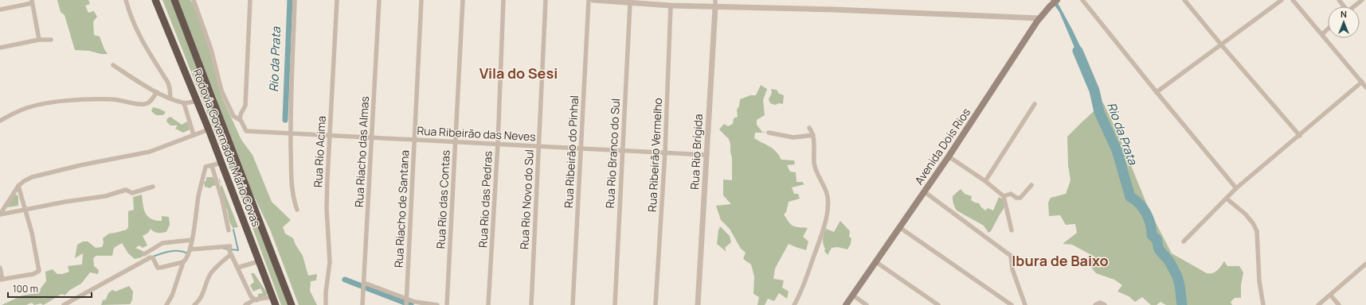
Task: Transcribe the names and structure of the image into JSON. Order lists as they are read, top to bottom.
{
  "streets": {
    "highway": ["Rodovia Governador Mário Covas"],
    "main road": ["Avenida Dois Rios"],
    "street": [
      "Rua Ribeirão das Neves",
      "Rua Rio Acima",
      "Rua Riacho das Almas",
      "Rua Ribeirão do Pinhal",
      "Rua Rio Brígida",
      "Rua Rio Branco do Sul",
      "Rua Ribeirão Vermelho",
      "Rua Rio das Contas",
      "Rua Rio das Pedras",
      "Rua Rio Novo do Sul",
      "Rua Riacho de Santana"
    ]
  },
  "crossings": [
    ["Rua Ribeirão das Neves", "Rua Rio Acima"],
    ["Rua Ribeirão das Neves", "Rua Riacho das Almas"],
    ["Rua Ribeirão das Neves", "Rua Ribeirão do Pinhal"],
    ["Rua Ribeirão das Neves", "Rua Rio Brígida"],
    ["Rua Ribeirão das Neves", "Rua Rio Branco do Sul"],
    ["Rua Ribeirão das Neves", "Rua Ribeirão Vermelho"],
    ["Rua Ribeirão das Neves", "Rua Rio das Contas"],
    ["Rua Ribeirão das Neves", "Rua Rio das Pedras"],
    ["Rua Ribeirão das Neves", "Rua Rio Novo do Sul"],
    ["Rua Ribeirão das Neves", "Rua Riacho de Santana"]
  ],
  "districts": ["Vila do Sesi", "Ibura de Baixo"],
  "water": ["Rio da Prata"],
  "scale_bar": "100 m",
  "north": "top"
}
